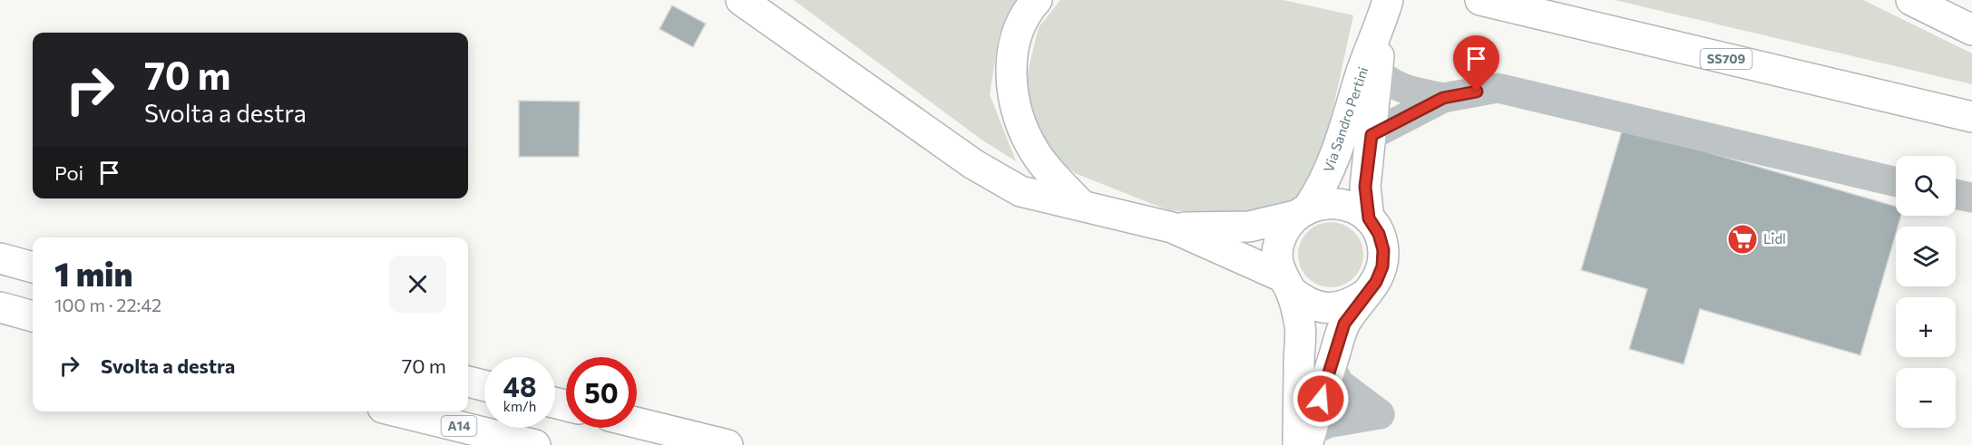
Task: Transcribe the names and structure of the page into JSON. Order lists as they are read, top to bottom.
{
  "streets": {
    "main road": ["SS709", "Via Sandro Pertini", "A14"]
  },
  "places": {
    "supermarket": ["Lidl"]
  },
  "page": {
    "turn": ["70 m", "Svolta a destra"],
    "then": "Poi",
    "map_buttons": ["+", "−"],
    "heading": ["1 min", "100 m · 22:42"],
    "list": [
      {
        "name": "Svolta a destra",
        "value": "70 m"
      }
    ],
    "speed": "48 km/h",
    "limit": "50"
  }
}
